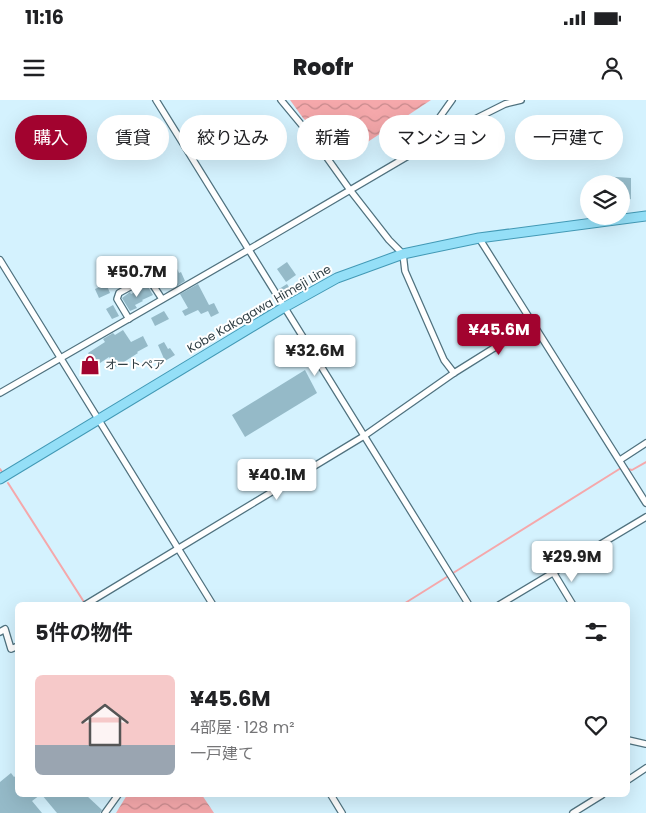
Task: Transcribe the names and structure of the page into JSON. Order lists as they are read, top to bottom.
{
  "streets": {
    "main road": ["Kobe Kakogawa Himeji Line"]
  },
  "places": {
    "shop": ["オートペア"]
  },
  "page": {
    "status": "11:16",
    "header": "Roofr",
    "chip": [
      "購入",
      "賃貸",
      "絞り込み",
      "新着",
      "マンション",
      "一戸建て"
    ],
    "price": [
      "¥50.7M",
      "¥45.6M",
      "¥32.6M",
      "¥40.1M",
      "¥29.9M"
    ],
    "heading": "5件の物件",
    "list": [
      {
        "name": "¥45.6M",
        "note": "4部屋 · 128 m² · 一戸建て"
      }
    ]
  }
}
